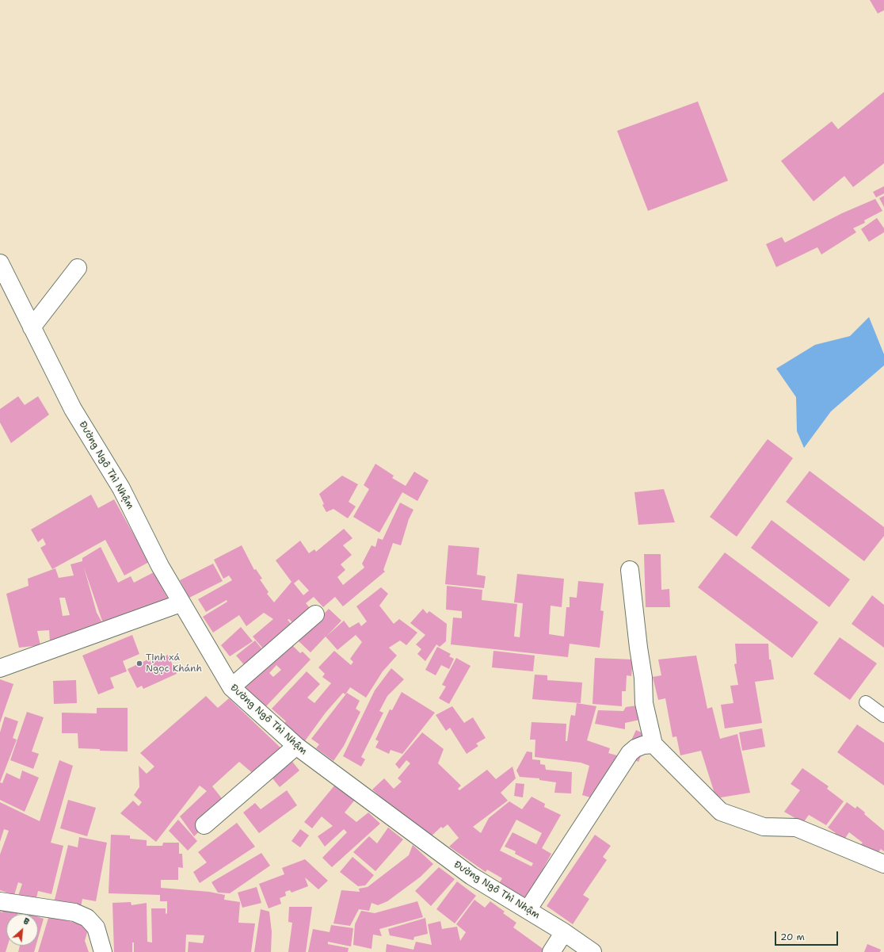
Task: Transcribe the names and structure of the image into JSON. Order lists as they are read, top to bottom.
{
  "streets": {
    "street": ["Đường Ngô Thì Nhậm"]
  },
  "places": ["Tịnh xá Ngọc Khánh"],
  "scale_bar": "20 m",
  "north": "top right"
}
